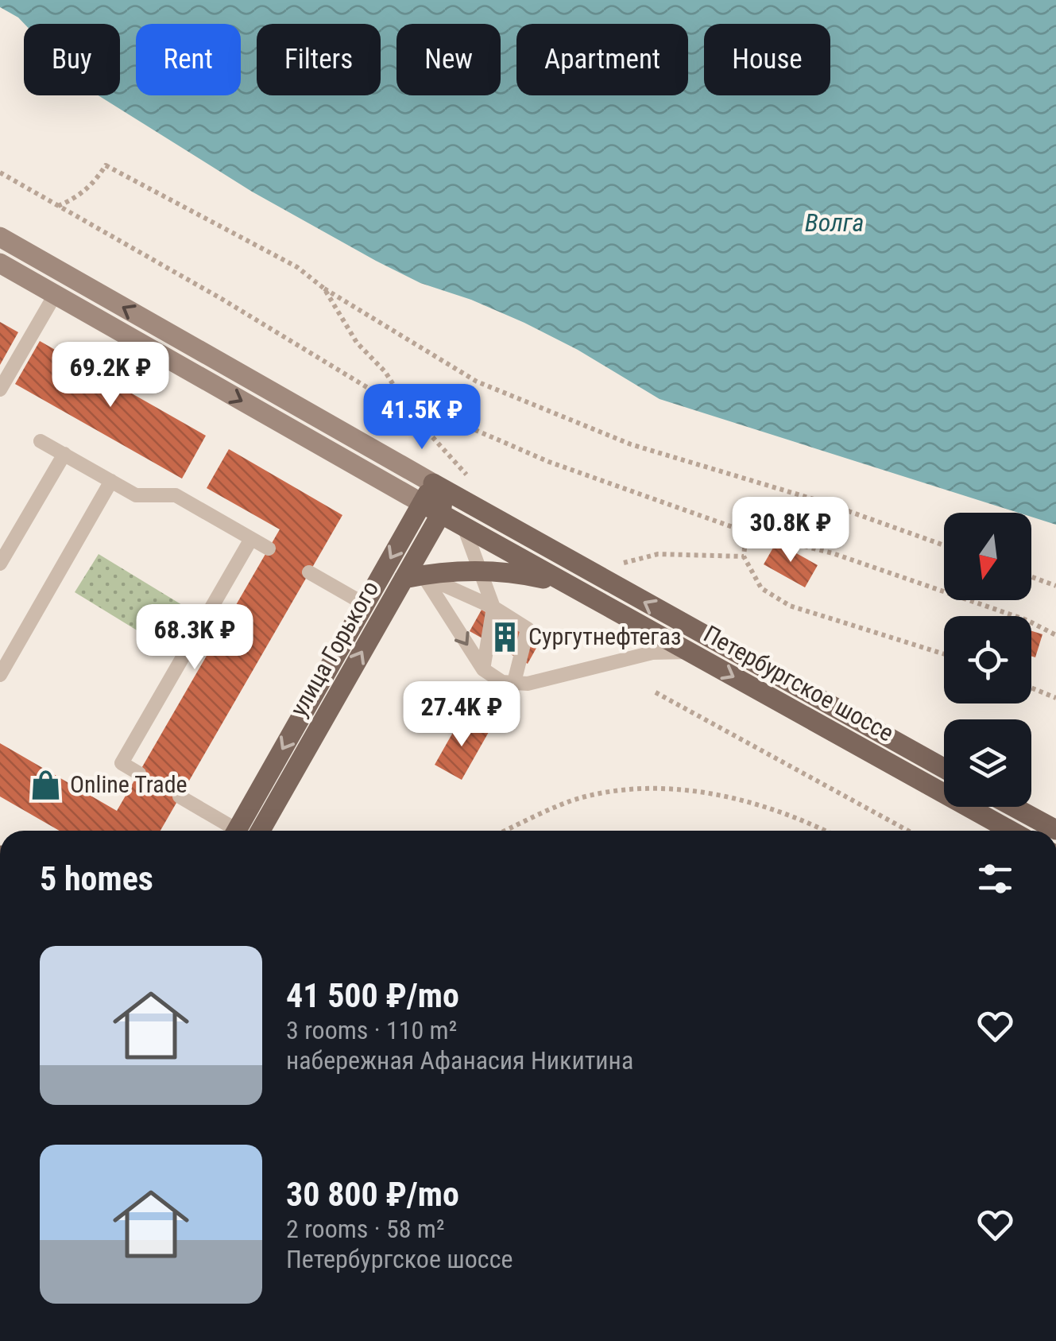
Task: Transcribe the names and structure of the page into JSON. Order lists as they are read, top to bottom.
{
  "streets": {
    "main road": ["улица Горького", "Петербургское шоссе"]
  },
  "crossings": [
    ["улица Горького", "Петербургское шоссе"]
  ],
  "water": ["Волга"],
  "places": {
    "building": ["Сургутнефтегаз"],
    "shop": ["Online Trade"]
  },
  "north": "bottom",
  "page": {
    "chip": [
      "Buy",
      "Rent",
      "Filters",
      "New",
      "Apartment",
      "House"
    ],
    "price": [
      "69.2K ₽",
      "41.5K ₽",
      "30.8K ₽",
      "68.3K ₽",
      "27.4K ₽"
    ],
    "heading": "5 homes",
    "list": [
      {
        "name": "41 500 ₽/mo",
        "note": "3 rooms · 110 m² · набережная Афанасия Никитина"
      },
      {
        "name": "30 800 ₽/mo",
        "note": "2 rooms · 58 m² · Петербургское шоссе"
      }
    ]
  }
}
